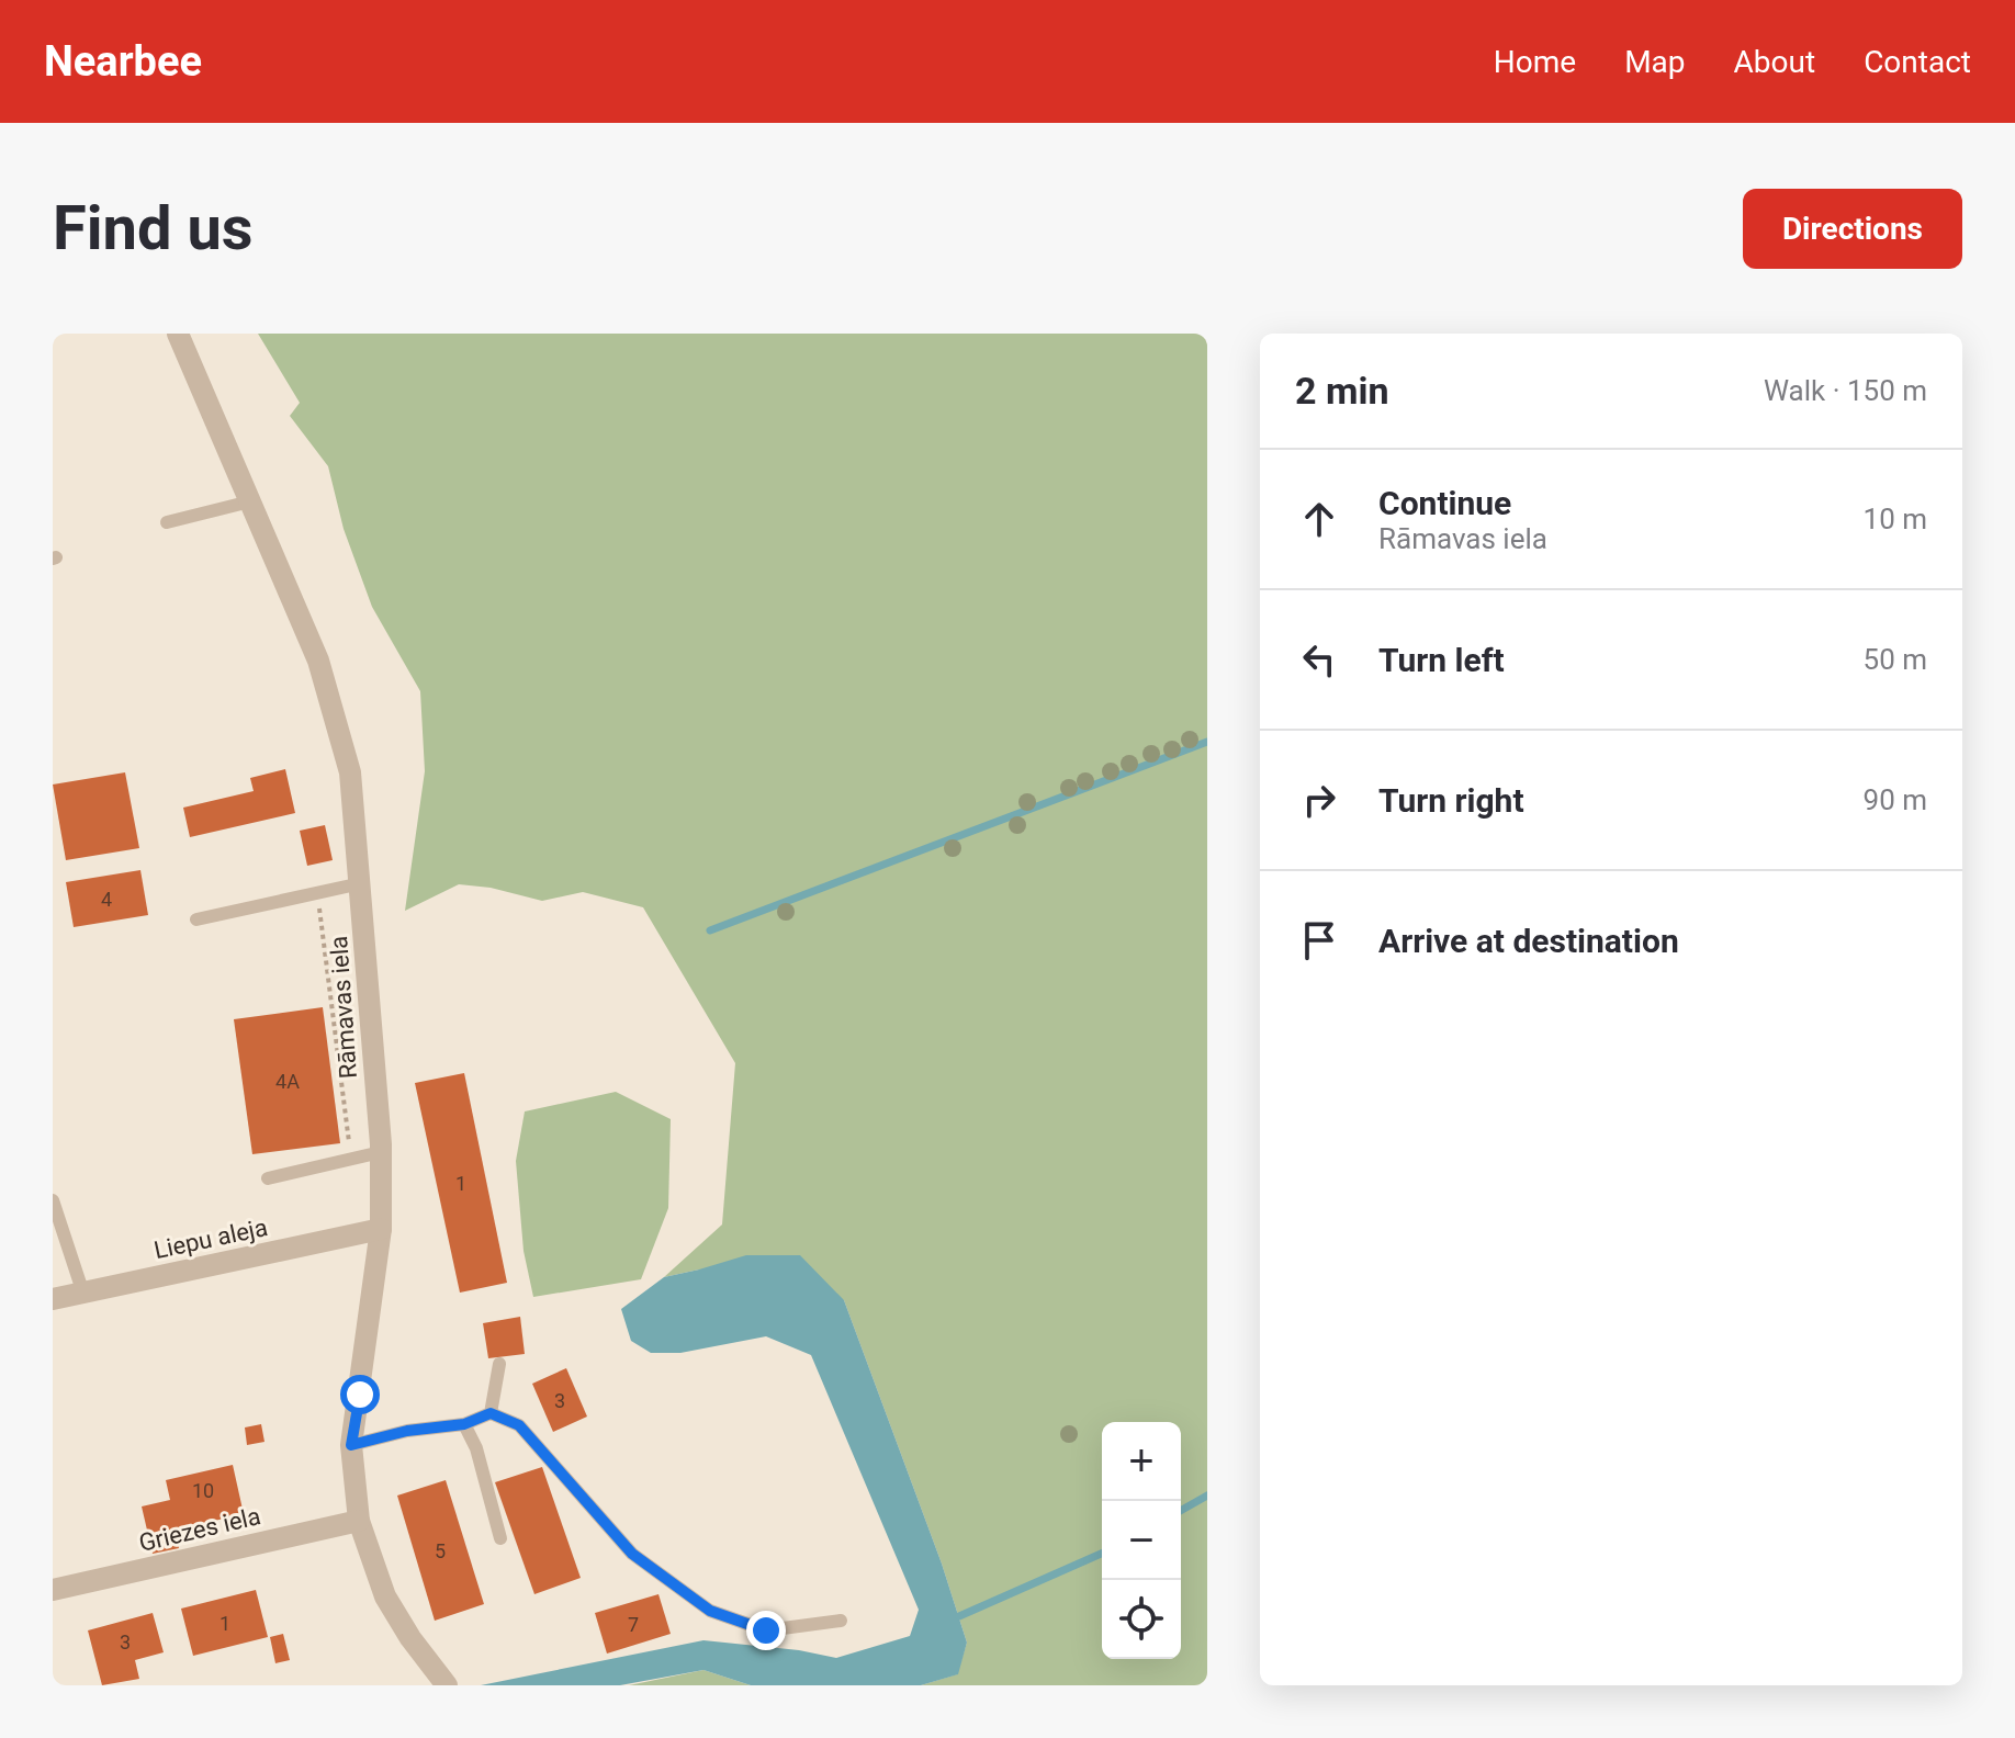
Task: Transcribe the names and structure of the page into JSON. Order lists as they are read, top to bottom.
{
  "streets": {
    "street": ["Rāmavas iela", "Liepu aleja", "Griezes iela"]
  },
  "crossings": [
    ["Rāmavas iela", "Liepu aleja"],
    ["Rāmavas iela", "Griezes iela"]
  ],
  "house_numbers": [
    "4",
    "4A",
    "1",
    "3",
    "10",
    "5",
    "1",
    "7",
    "3"
  ],
  "page": {
    "header": "Nearbee",
    "nav": [
      "Home",
      "Map",
      "About",
      "Contact"
    ],
    "buttons": "Directions",
    "title": "Find us",
    "heading": ["2 min", "Walk · 150 m"],
    "list": [
      ["Continue", "Rāmavas iela", "10 m"],
      ["Turn left", "50 m"],
      ["Turn right", "90 m"],
      "Arrive at destination"
    ],
    "map_buttons": ["+", "−"]
  }
}
